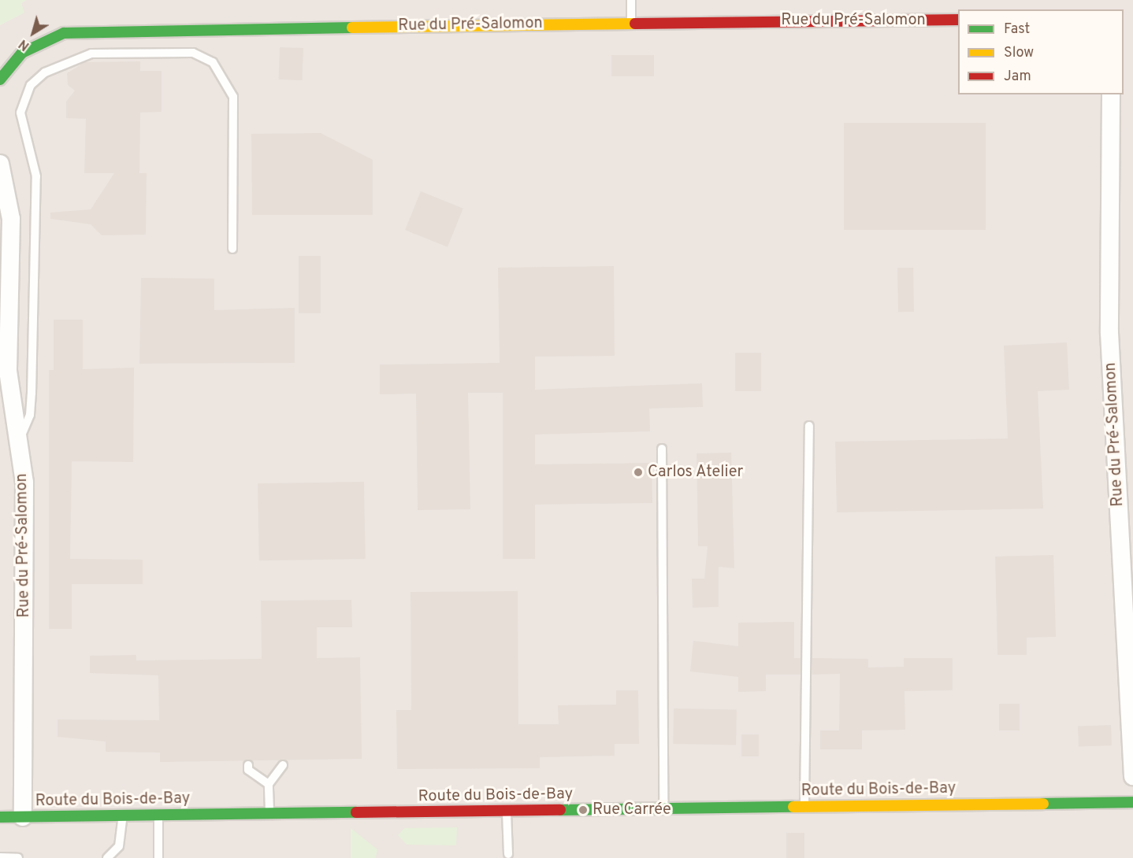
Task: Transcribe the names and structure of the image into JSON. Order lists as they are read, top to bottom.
{
  "streets": {
    "main road": ["Rue du Pré-Salomon", "Route du Bois-de-Bay"]
  },
  "crossings": [
    ["Rue du Pré-Salomon", "Route du Bois-de-Bay"]
  ],
  "places": ["Carlos Atelier", "Rue Carrée"],
  "legend": ["Fast", "Slow", "Jam"],
  "north": "bottom left"
}
